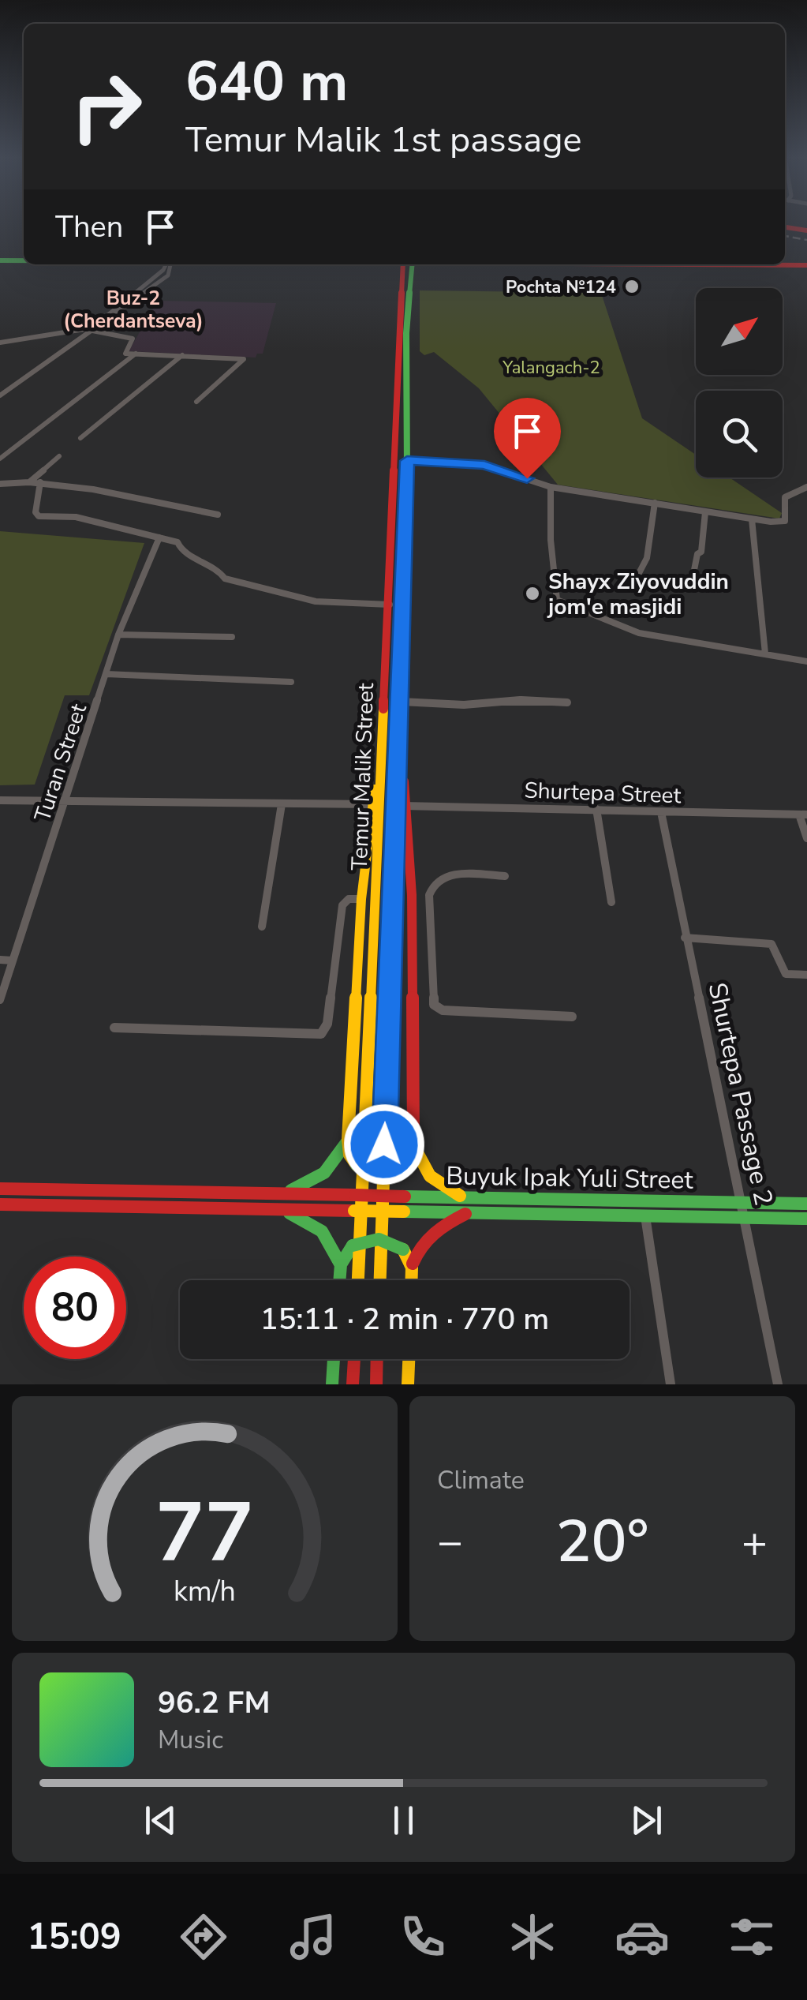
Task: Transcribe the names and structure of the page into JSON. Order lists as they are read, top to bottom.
{
  "streets": {
    "main road": ["Temur Malik Street", "Buyuk Ipak Yuli Street"],
    "street": ["Turan Street", "Shurtepa Street", "Shurtepa Passage 2"]
  },
  "crossings": [
    ["Temur Malik Street", "Shurtepa Street"],
    ["Shurtepa Street", "Shurtepa Passage 2"],
    ["Shurtepa Passage 2", "Buyuk Ipak Yuli Street"]
  ],
  "districts": ["Buz-2 (Cherdantseva)"],
  "parks": ["Yalangach-2"],
  "places": ["Pochta №124", "Shayx Ziyovuddin jom'e masjidi"],
  "north": "top right",
  "page": {
    "turn": ["640 m", "Temur Malik 1st passage"],
    "then": "Then",
    "limit": "80",
    "trip": "15:11 · 2 min · 770 m",
    "tile": "Climate",
    "heat": ["−", "20°", "+"],
    "song": ["96.2 FM", "Music"],
    "tabs": "15:09",
    "gauge": ["77", "km/h"]
  }
}
